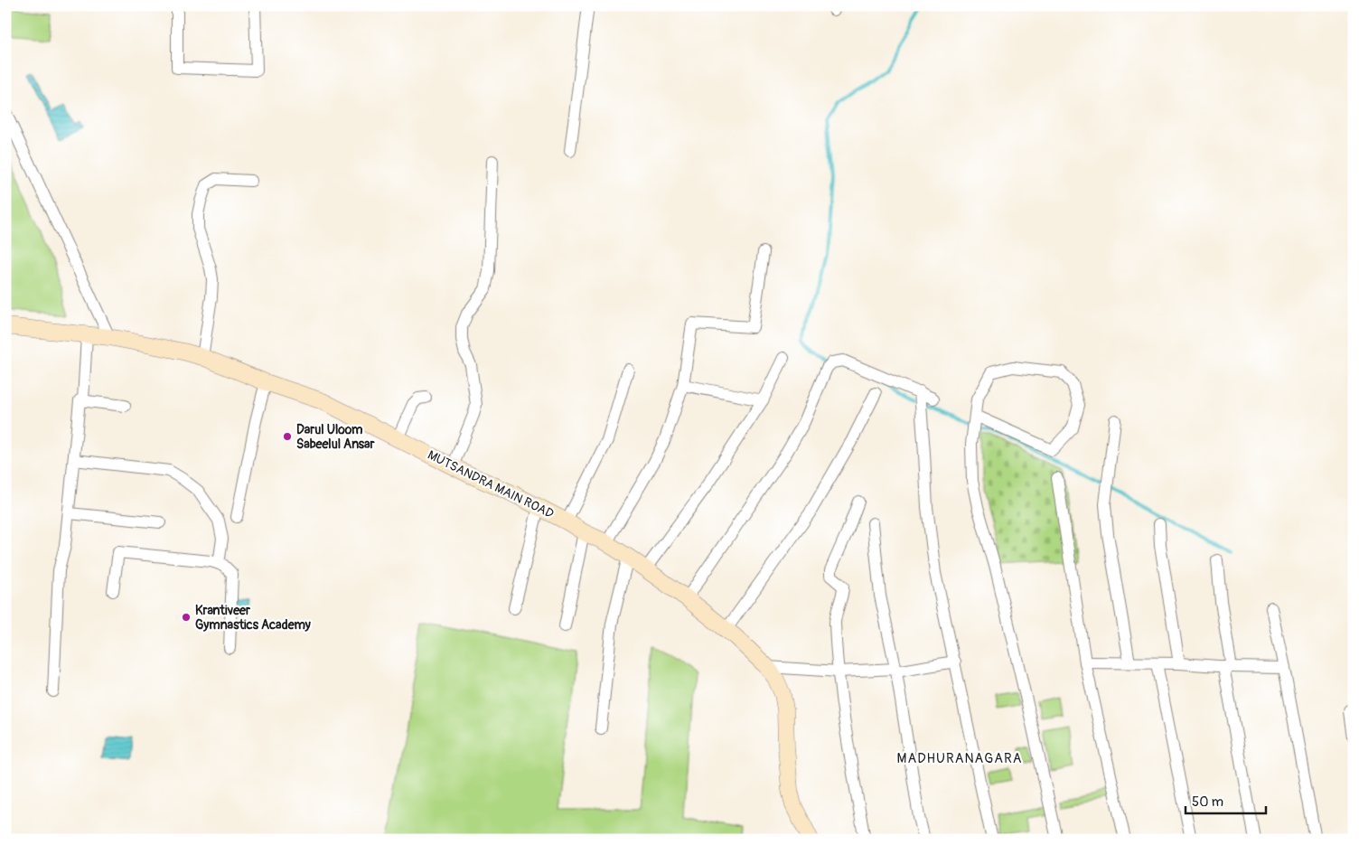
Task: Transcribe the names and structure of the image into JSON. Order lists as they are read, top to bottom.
{
  "streets": {
    "street": ["MUTSANDRA MAIN ROAD"]
  },
  "districts": ["MADHURANAGARA"],
  "places": ["Darul Uloom Sabeelul Ansar", "Krantiveer Gymnastics Academy"],
  "scale_bar": "50 m"
}
